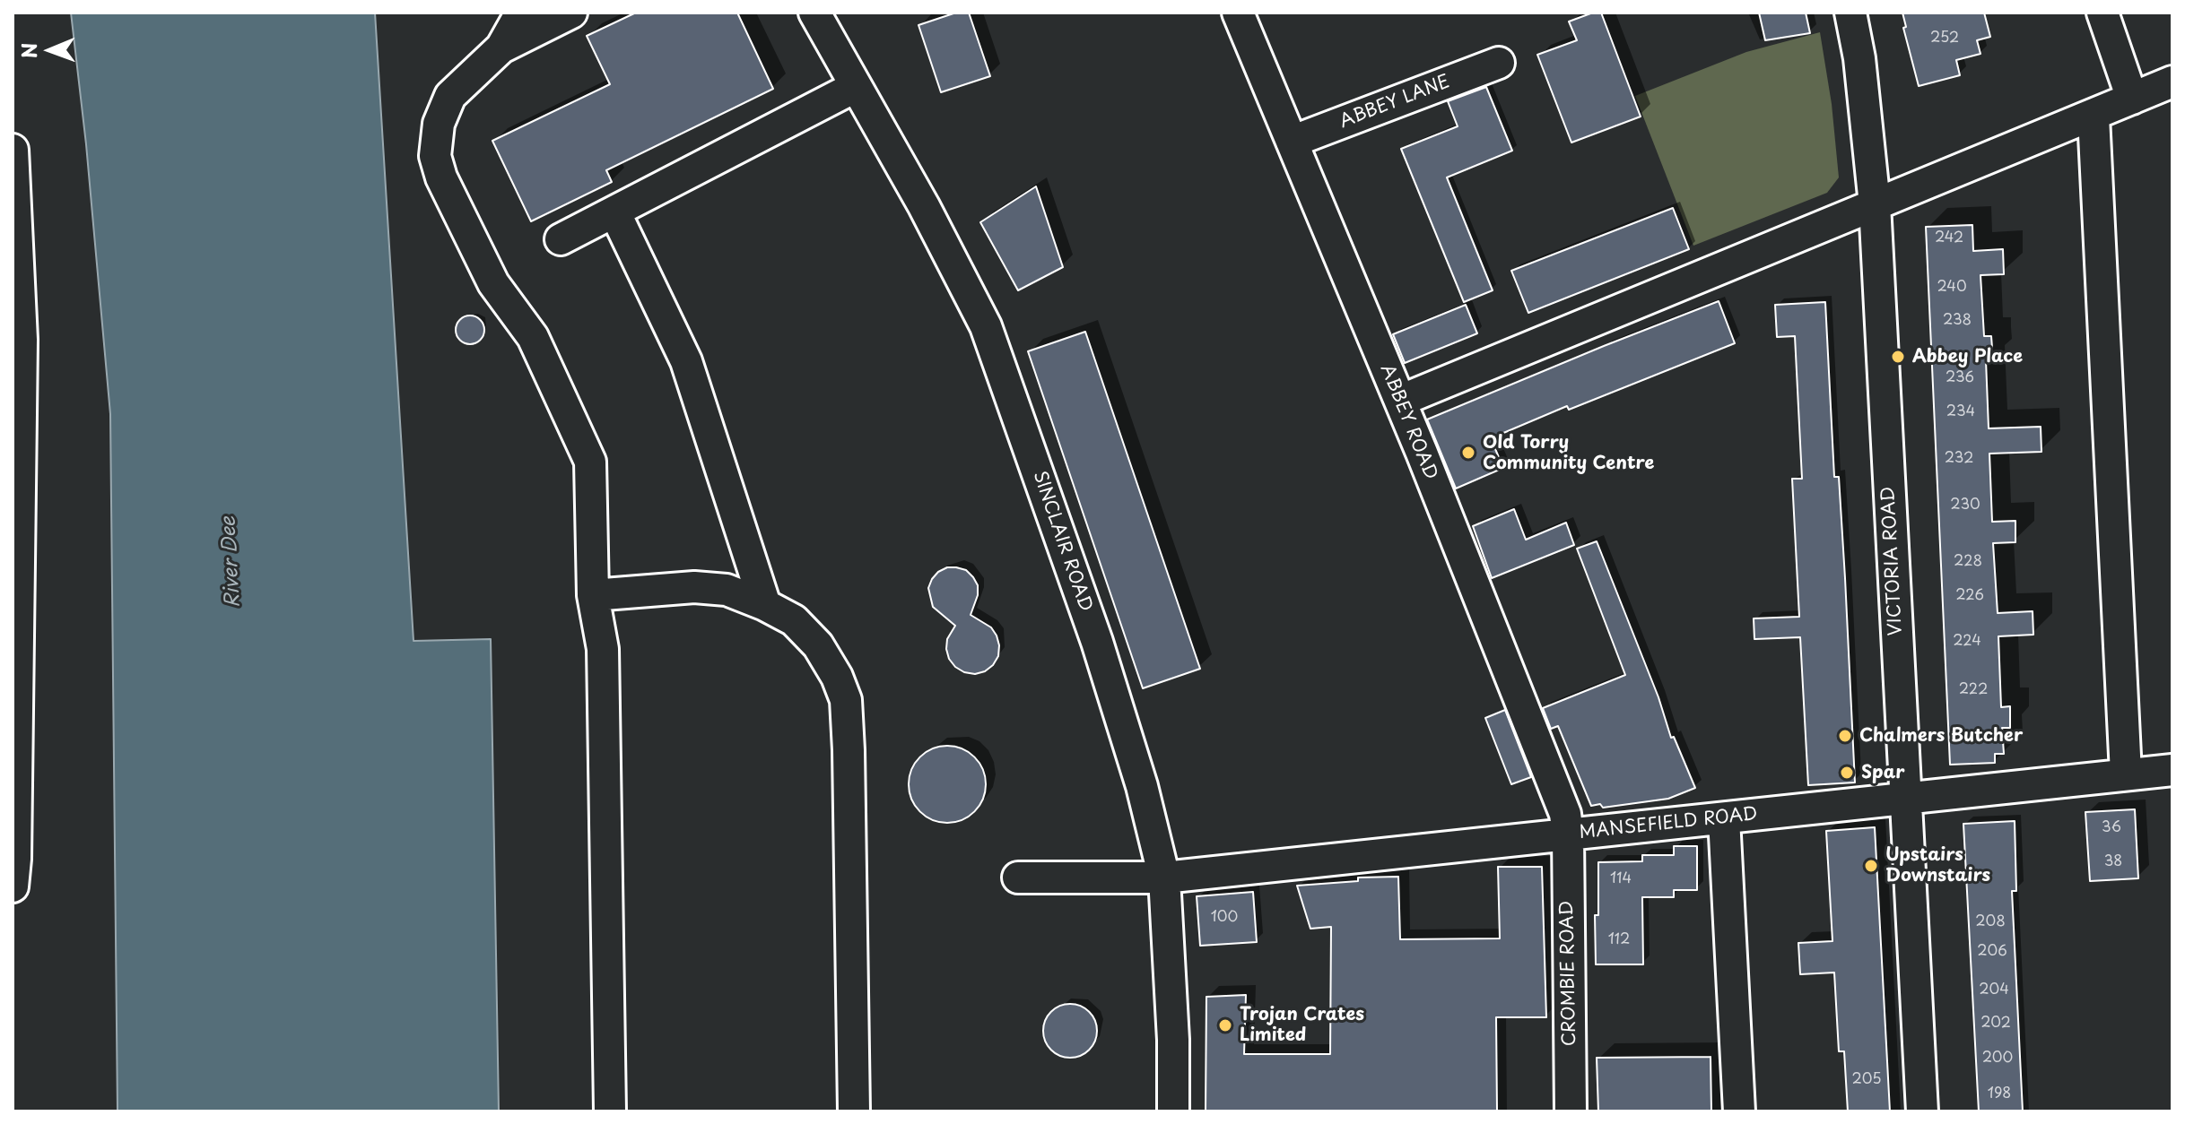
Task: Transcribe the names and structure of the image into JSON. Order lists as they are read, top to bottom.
{
  "streets": {
    "street": [
      "ABBEY LANE",
      "ABBEY ROAD",
      "SINCLAIR ROAD",
      "VICTORIA ROAD",
      "MANSEFIELD ROAD",
      "CROMBIE ROAD"
    ]
  },
  "crossings": [
    ["ABBEY LANE", "ABBEY ROAD"],
    ["ABBEY ROAD", "MANSEFIELD ROAD"],
    ["ABBEY ROAD", "CROMBIE ROAD"],
    ["SINCLAIR ROAD", "MANSEFIELD ROAD"],
    ["VICTORIA ROAD", "MANSEFIELD ROAD"],
    ["MANSEFIELD ROAD", "CROMBIE ROAD"]
  ],
  "water": ["River Dee"],
  "places": [
    "Abbey Place",
    "Old Torry Community Centre",
    "Chalmers Butcher",
    "Spar",
    "Upstairs Downstairs",
    "Trojan Crates Limited"
  ],
  "house_numbers": [
    "252",
    "242",
    "240",
    "238",
    "236",
    "234",
    "232",
    "230",
    "228",
    "226",
    "224",
    "222",
    "36",
    "38",
    "114",
    "100",
    "208",
    "112",
    "206",
    "204",
    "202",
    "200",
    "205",
    "198"
  ],
  "north": "left"
}
